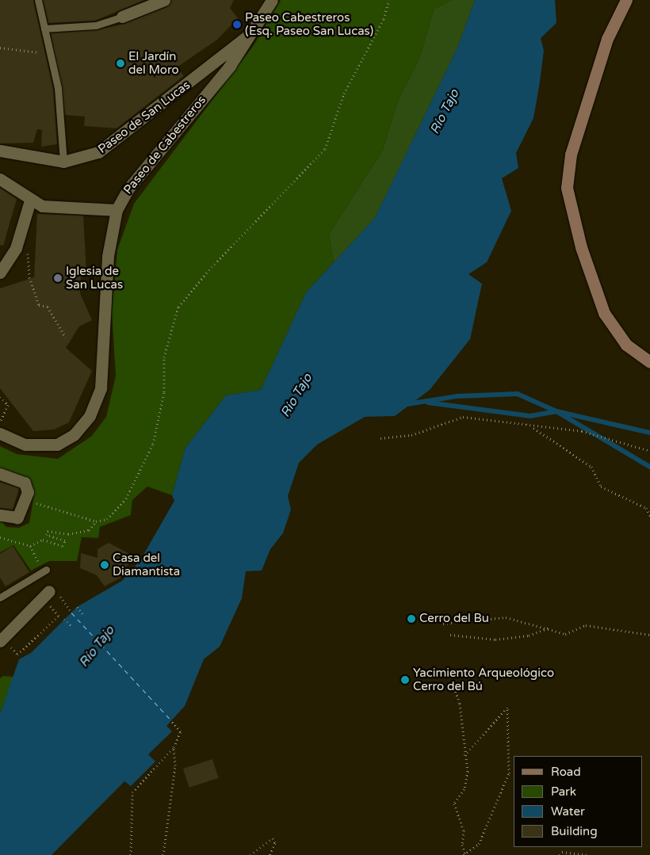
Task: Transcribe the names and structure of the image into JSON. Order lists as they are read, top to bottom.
{
  "streets": {
    "street": ["Paseo de San Lucas", "Paseo de Cabestreros"]
  },
  "crossings": [
    ["Paseo de San Lucas", "Paseo de Cabestreros"]
  ],
  "water": ["Río Tajo"],
  "places": [
    "Paseo Cabestreros (Esq. Paseo San Lucas)",
    "El Jardín del Moro",
    "Iglesia de San Lucas",
    "Casa del Diamantista",
    "Cerro del Bu",
    "Yacimiento Arqueológico Cerro del Bú"
  ],
  "legend": [
    "Road",
    "Park",
    "Water",
    "Building"
  ]
}
